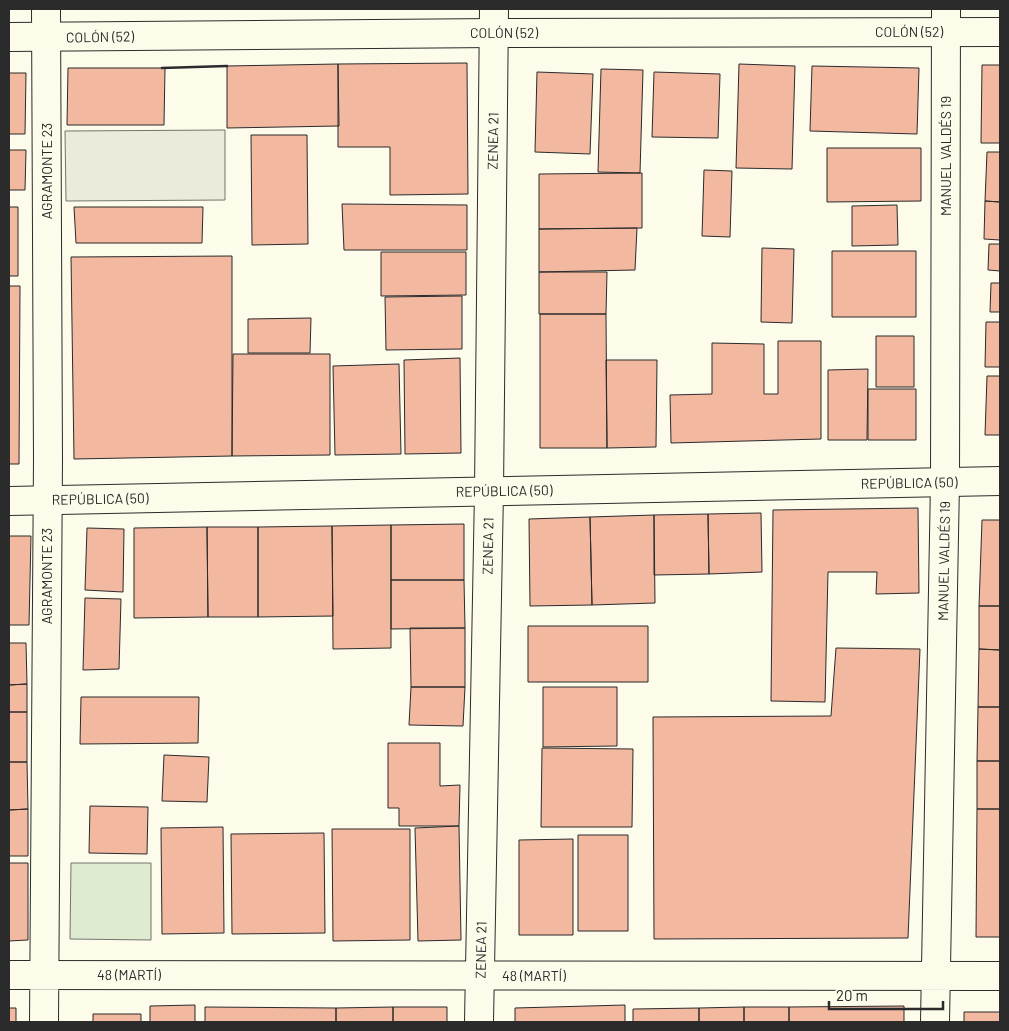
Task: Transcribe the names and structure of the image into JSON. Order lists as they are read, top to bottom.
{
  "streets": {
    "street": [
      "COLÓN (52)",
      "ZENEA 21",
      "MANUEL VALDÉS 19",
      "AGRAMONTE 23",
      "REPÚBLICA (50)",
      "48 (MARTÍ)"
    ]
  },
  "crossings": [
    ["COLÓN (52)", "ZENEA 21"],
    ["COLÓN (52)", "MANUEL VALDÉS 19"],
    ["COLÓN (52)", "AGRAMONTE 23"],
    ["ZENEA 21", "REPÚBLICA (50)"],
    ["ZENEA 21", "48 (MARTÍ)"],
    ["MANUEL VALDÉS 19", "REPÚBLICA (50)"],
    ["MANUEL VALDÉS 19", "48 (MARTÍ)"],
    ["AGRAMONTE 23", "REPÚBLICA (50)"],
    ["AGRAMONTE 23", "48 (MARTÍ)"]
  ],
  "scale_bar": "20 m"
}
